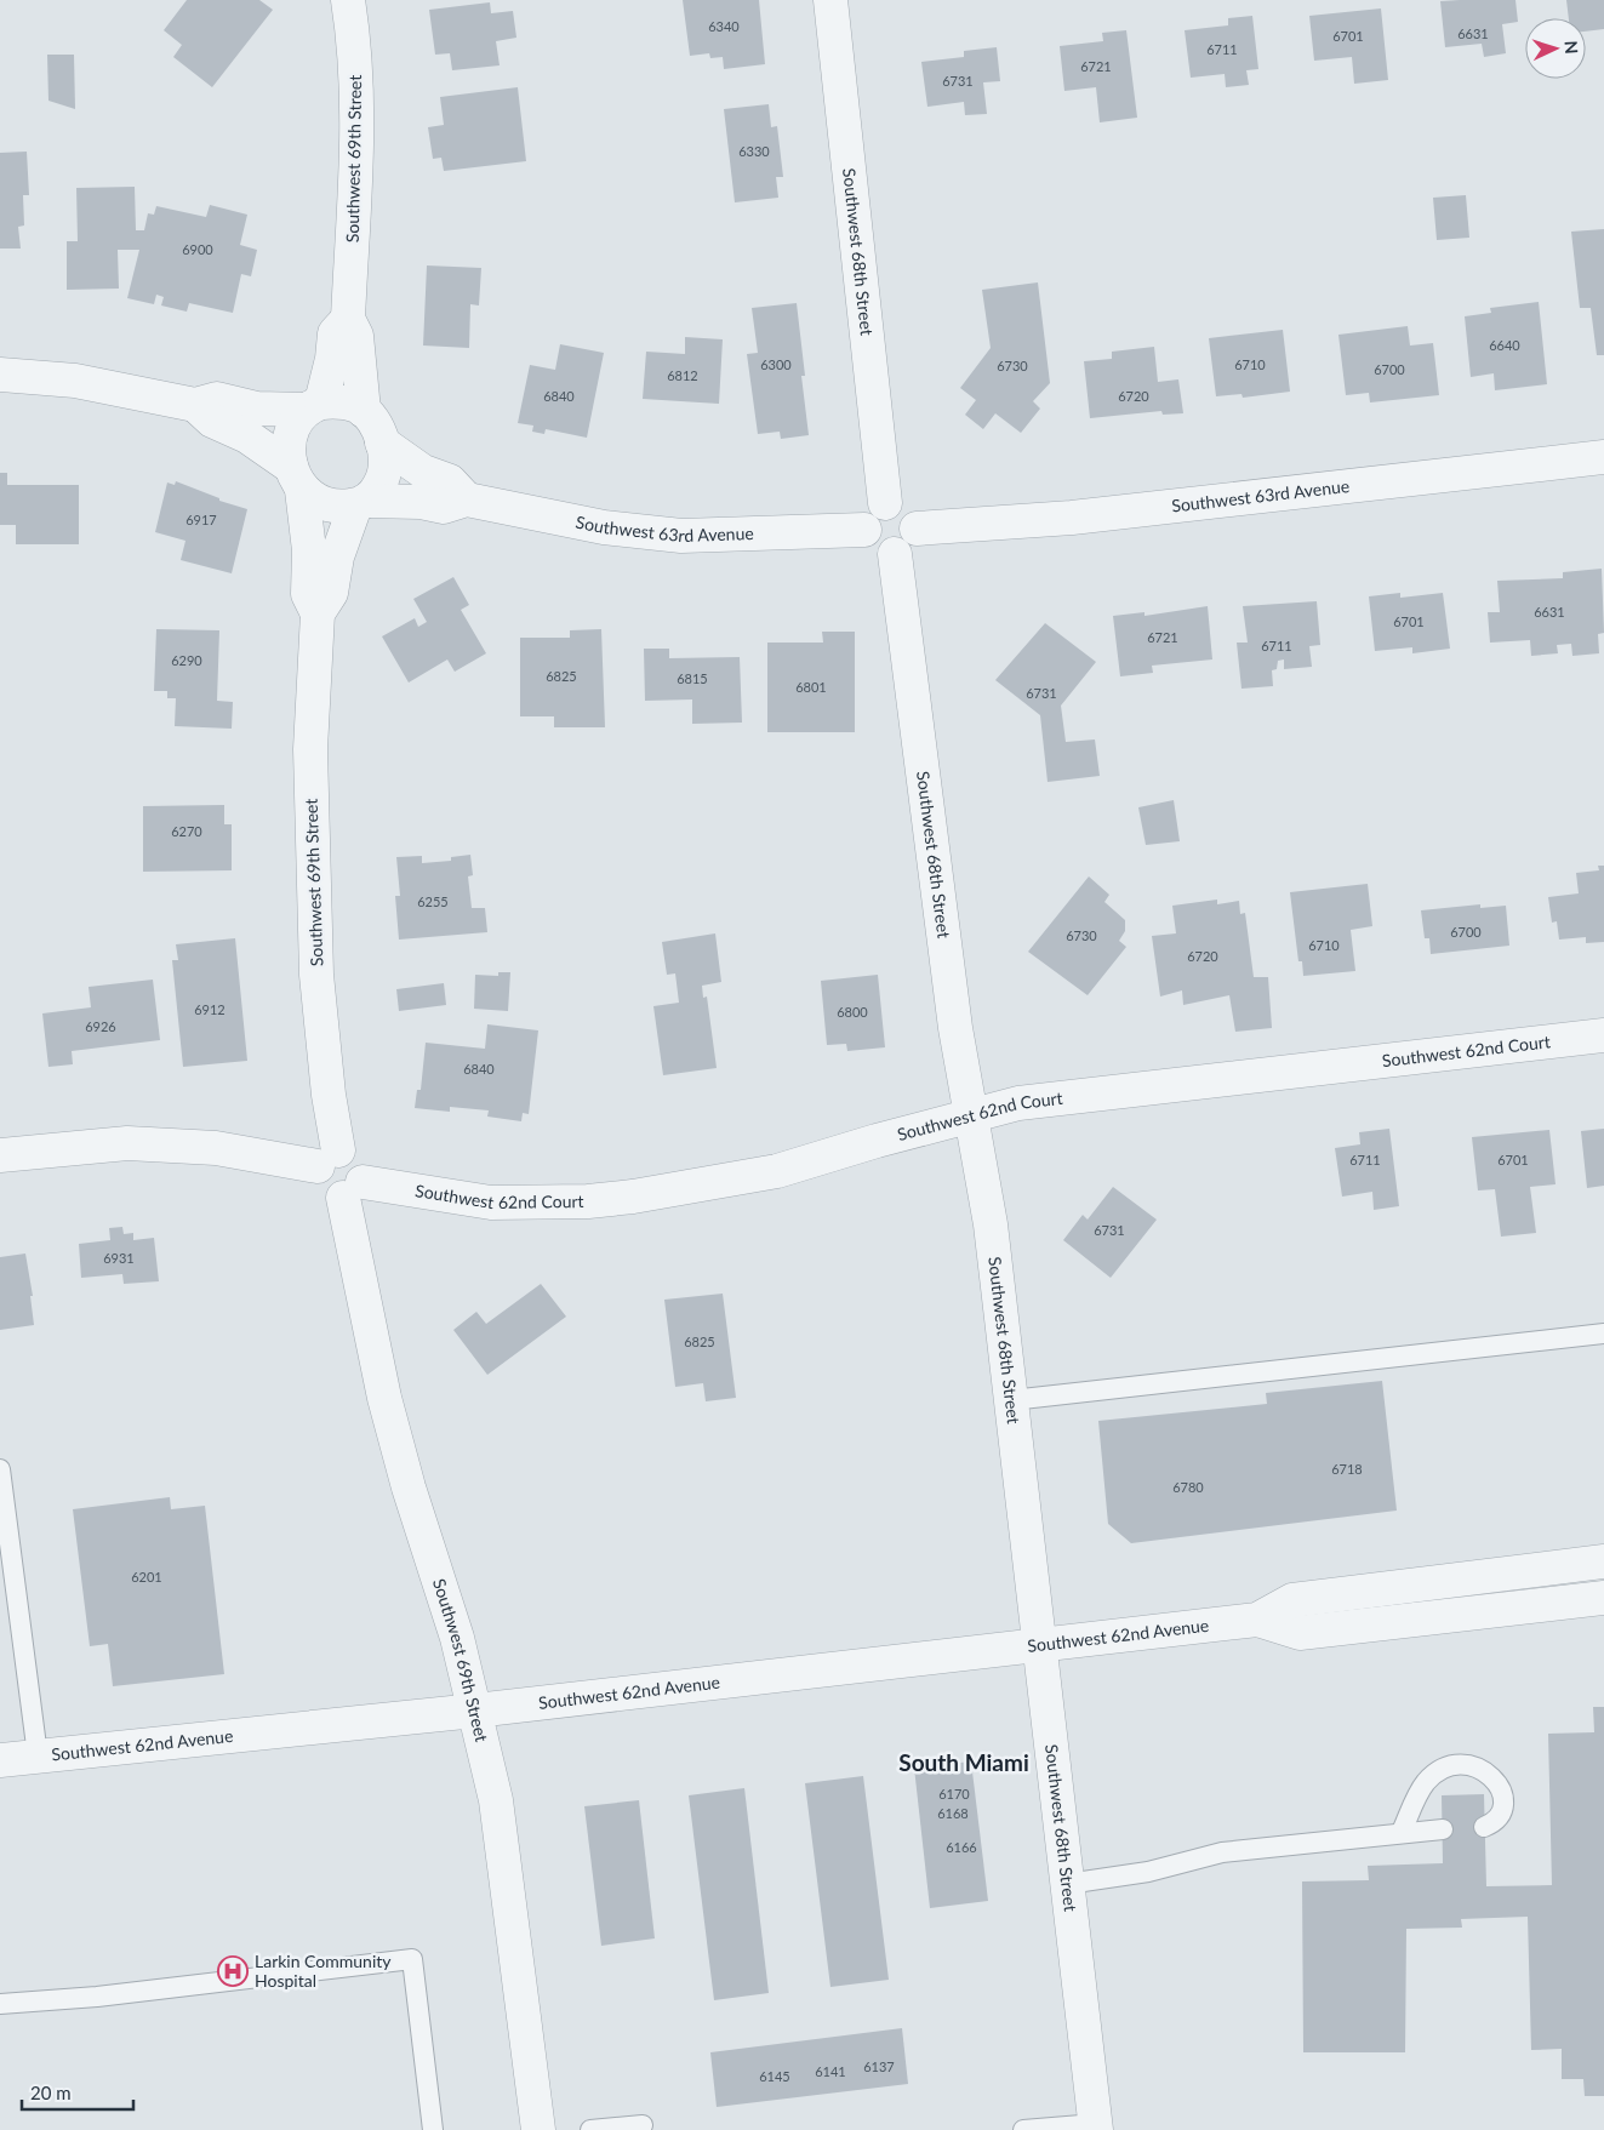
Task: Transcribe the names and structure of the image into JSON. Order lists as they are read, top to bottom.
{
  "streets": {
    "street": [
      "Southwest 69th Street",
      "Southwest 68th Street",
      "Southwest 63rd Avenue",
      "Southwest 62nd Court",
      "Southwest 62nd Avenue"
    ]
  },
  "crossings": [
    ["Southwest 69th Street", "Southwest 63rd Avenue"],
    ["Southwest 69th Street", "Southwest 62nd Court"],
    ["Southwest 69th Street", "Southwest 62nd Avenue"],
    ["Southwest 68th Street", "Southwest 63rd Avenue"],
    ["Southwest 68th Street", "Southwest 62nd Court"],
    ["Southwest 68th Street", "Southwest 62nd Avenue"]
  ],
  "districts": ["South Miami"],
  "places": {
    "hospital": ["Larkin Community Hospital"]
  },
  "house_numbers": [
    "6340",
    "6631",
    "6701",
    "6711",
    "6721",
    "6731",
    "6330",
    "6900",
    "6640",
    "6300",
    "6710",
    "6730",
    "6700",
    "6812",
    "6840",
    "6720",
    "6917",
    "6631",
    "6701",
    "6721",
    "6711",
    "6290",
    "6825",
    "6815",
    "6801",
    "6731",
    "6270",
    "6255",
    "6700",
    "6730",
    "6710",
    "6720",
    "6912",
    "6800",
    "6926",
    "6840",
    "6711",
    "6701",
    "6731",
    "6931",
    "6825",
    "6718",
    "6780",
    "6201",
    "6170",
    "6168",
    "6166",
    "6137",
    "6141",
    "6145"
  ],
  "scale_bar": "20 m",
  "north": "right"
}
